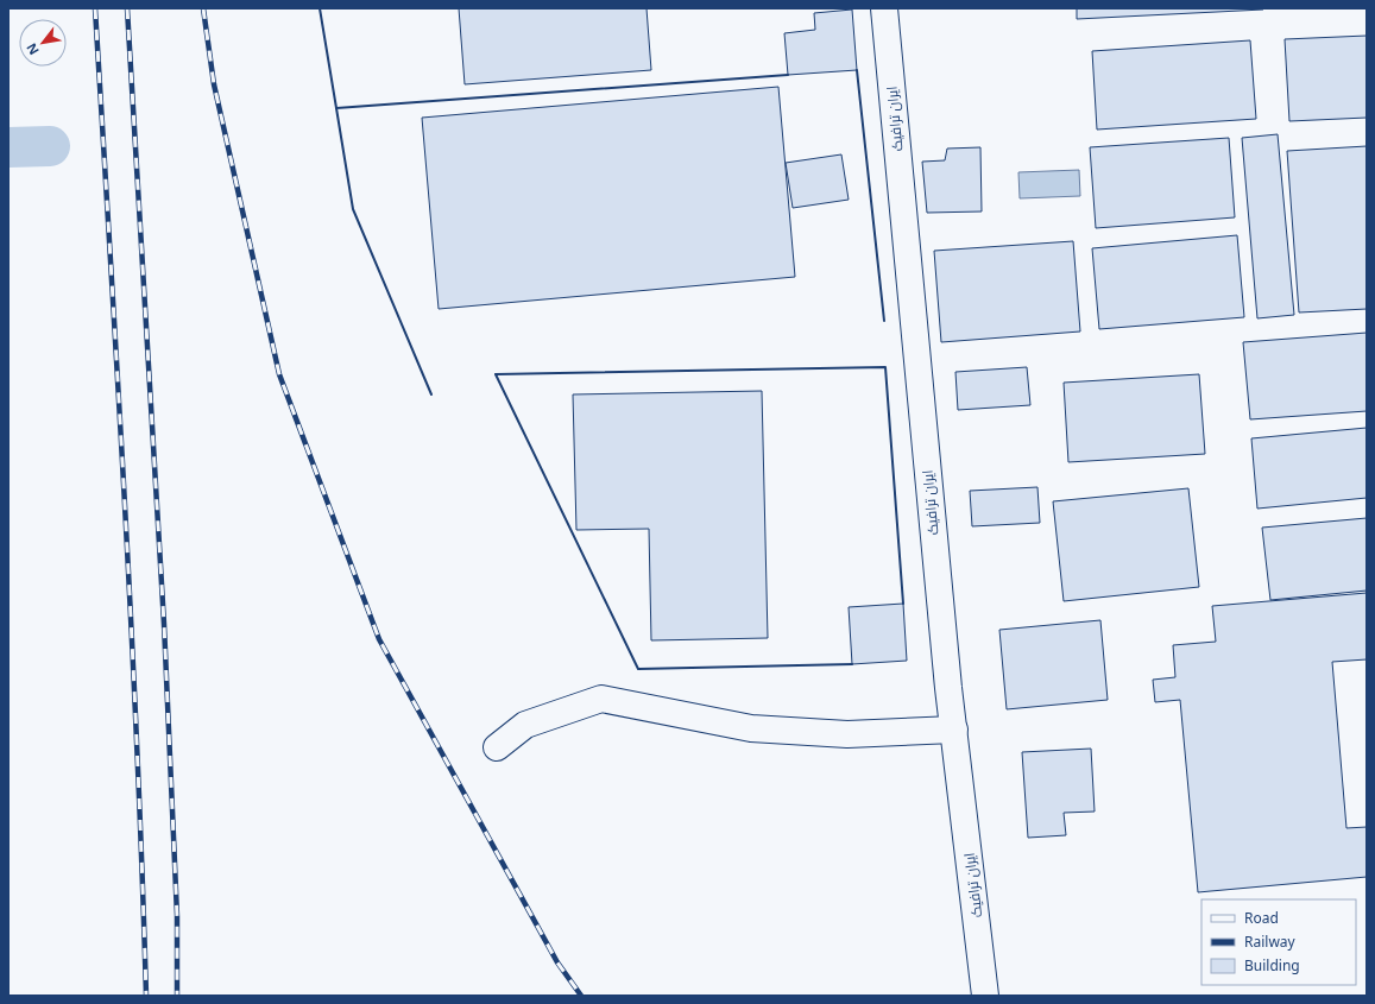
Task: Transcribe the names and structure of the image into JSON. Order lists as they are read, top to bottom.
{
  "streets": {
    "street": ["ایران ترافیک"]
  },
  "legend": ["Road", "Railway", "Building"],
  "north": "bottom left"
}
